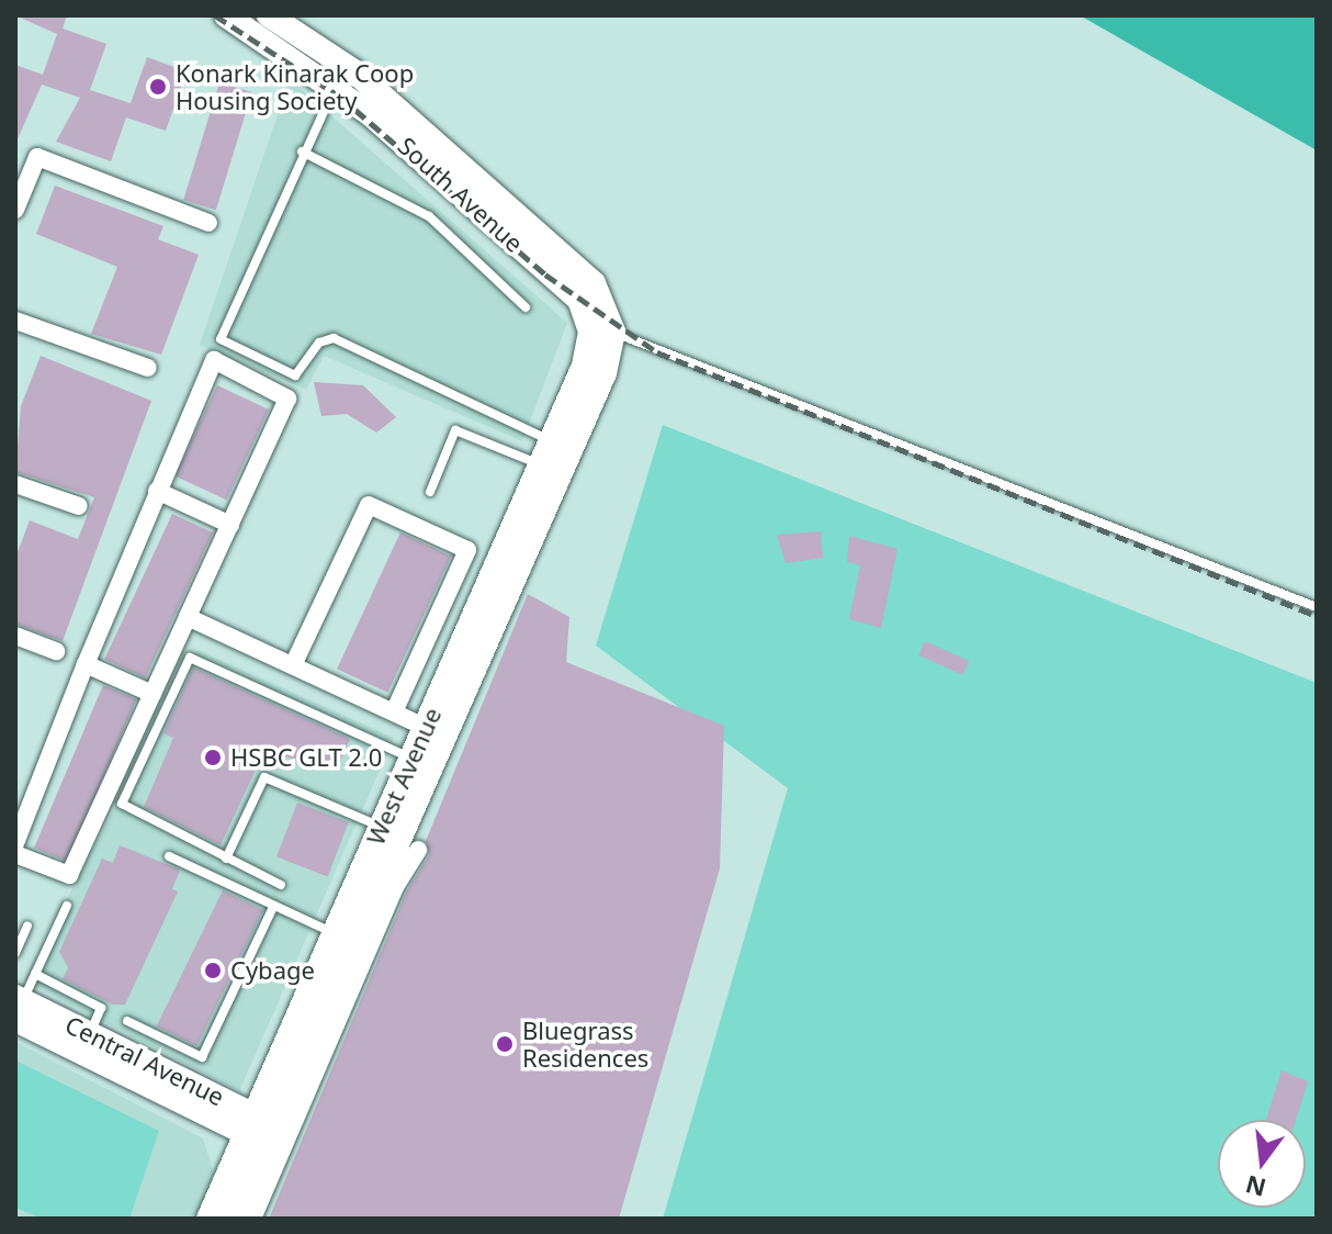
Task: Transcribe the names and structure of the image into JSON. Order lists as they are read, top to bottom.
{
  "streets": {
    "main road": ["South Avenue", "West Avenue", "Central Avenue"]
  },
  "crossings": [
    ["South Avenue", "West Avenue"],
    ["West Avenue", "Central Avenue"]
  ],
  "places": [
    "Konark Kinarak Coop Housing Society",
    "HSBC GLT 2.0",
    "Cybage",
    "Bluegrass Residences"
  ],
  "north": "bottom"
}
